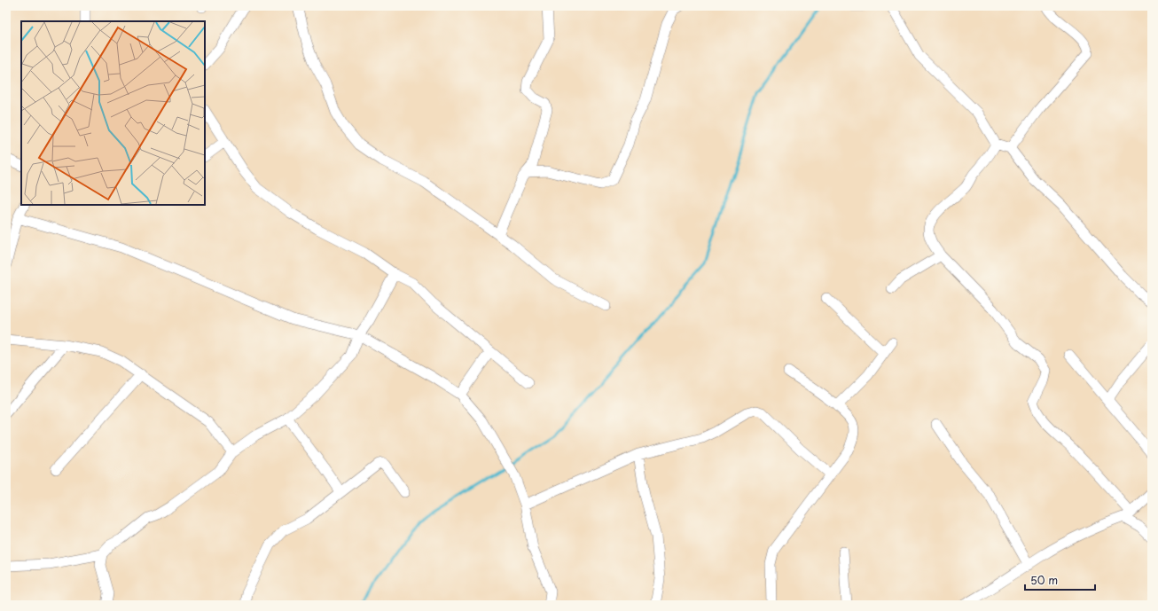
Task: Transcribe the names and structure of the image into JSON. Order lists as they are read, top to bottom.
{
  "scale_bar": "50 m"
}
